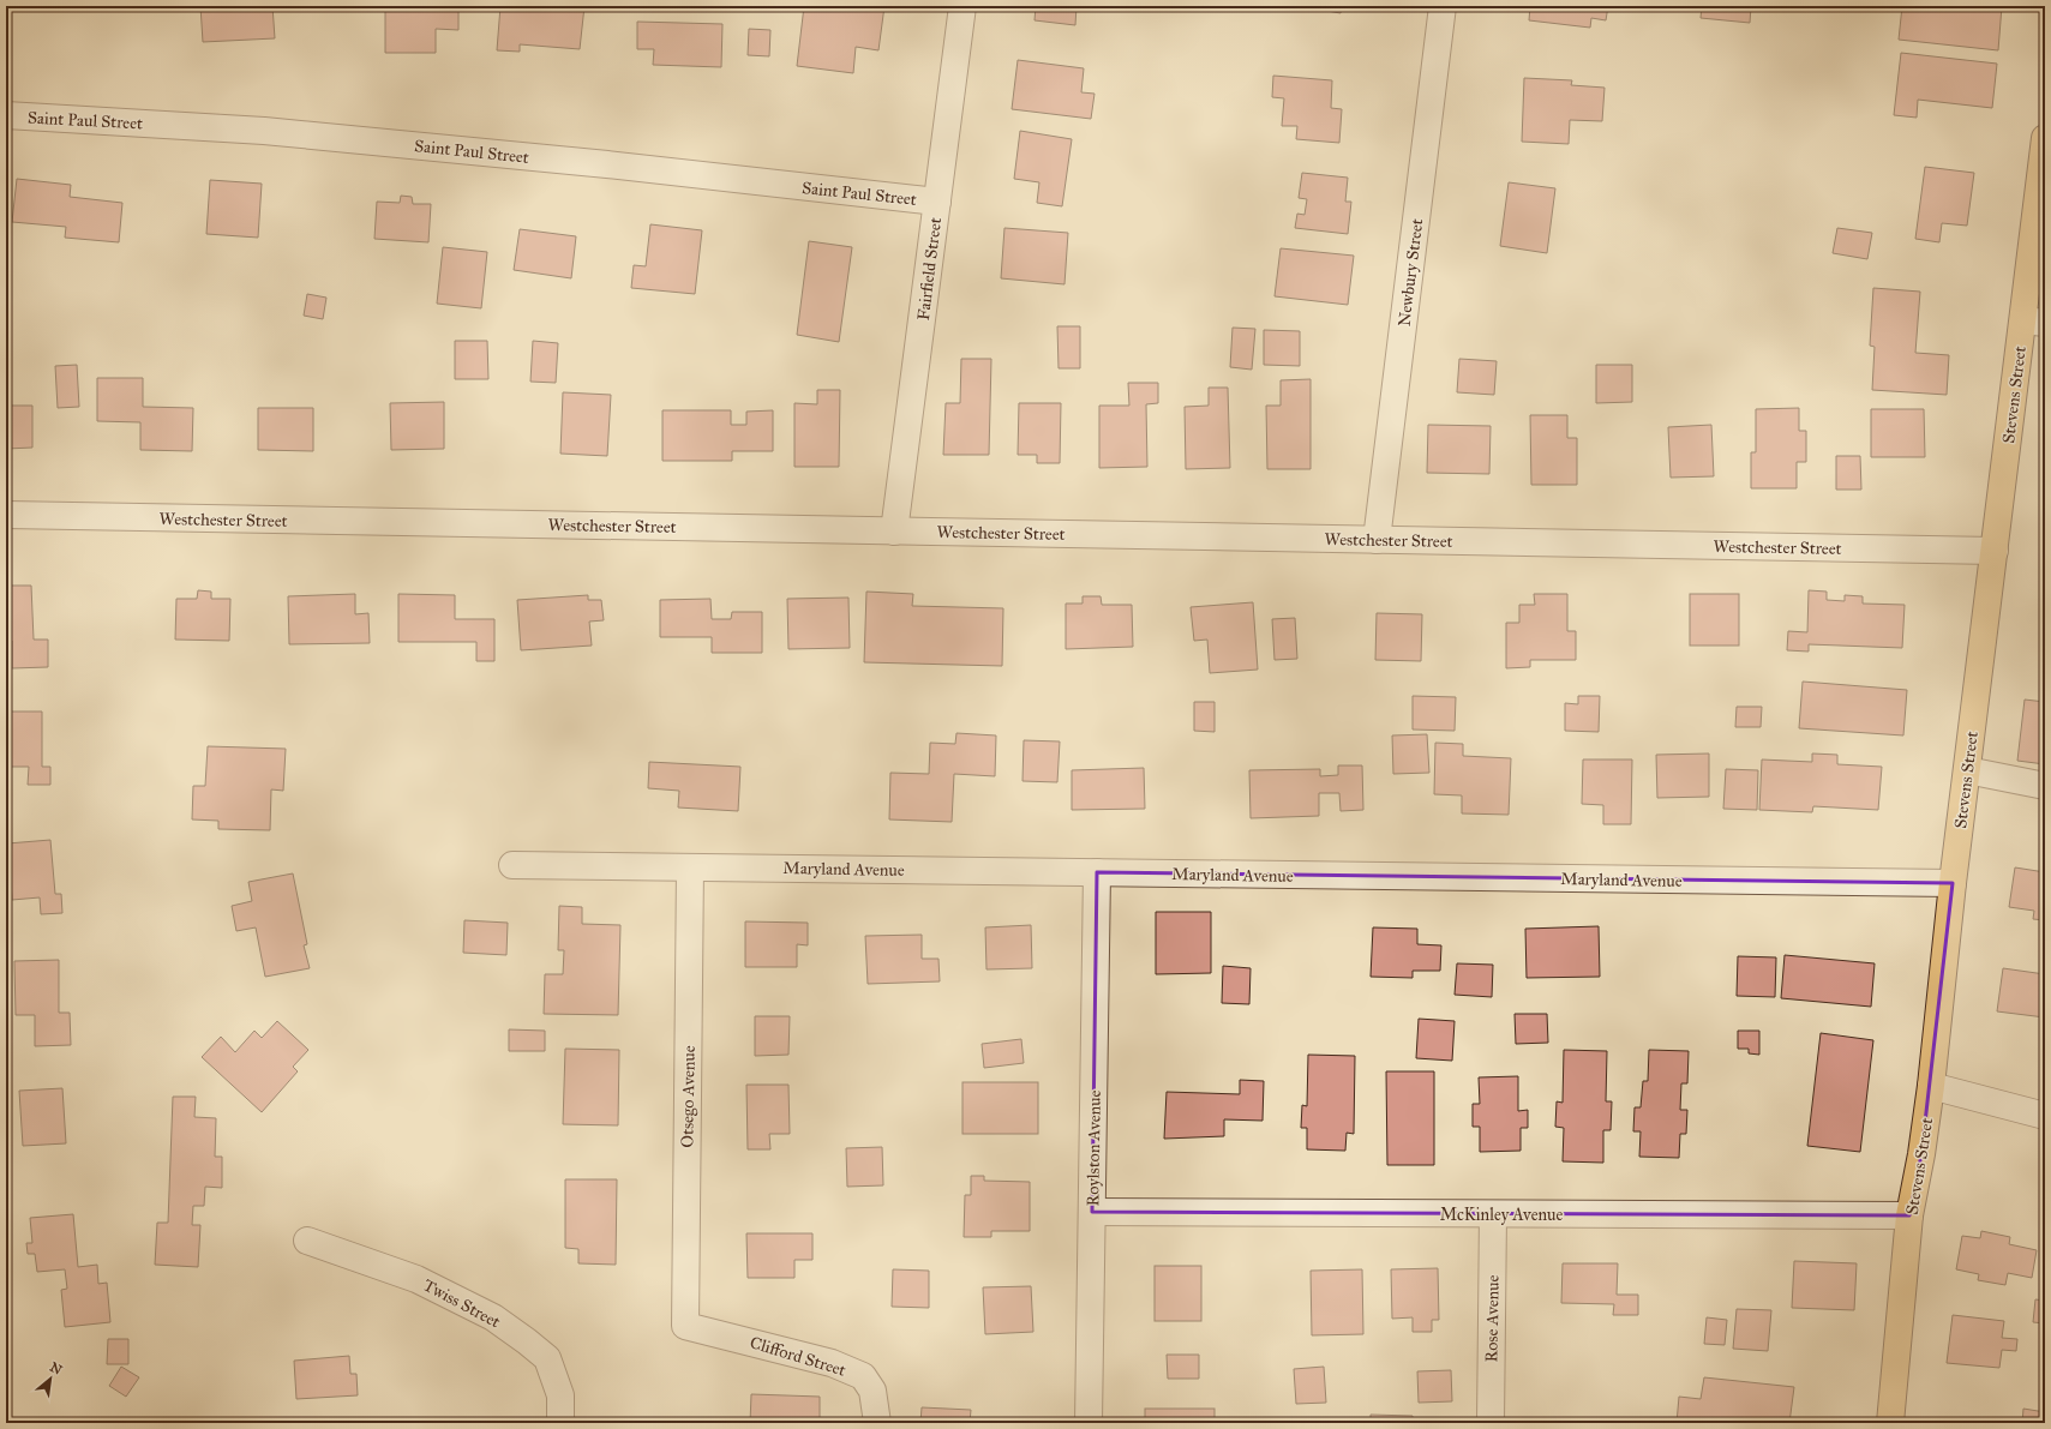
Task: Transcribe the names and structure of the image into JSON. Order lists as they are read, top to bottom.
{
  "streets": {
    "main road": ["Stevens Street"],
    "street": [
      "Saint Paul Street",
      "Fairfield Street",
      "Newbury Street",
      "Westchester Street",
      "Maryland Avenue",
      "Otsego Avenue",
      "Roylston Avenue",
      "McKinley Avenue",
      "Twiss Street",
      "Rose Avenue",
      "Clifford Street"
    ]
  },
  "crossings": [
    ["Saint Paul Street", "Fairfield Street"],
    ["Fairfield Street", "Westchester Street"],
    ["Newbury Street", "Westchester Street"],
    ["Stevens Street", "Westchester Street"],
    ["Stevens Street", "Maryland Avenue"],
    ["Stevens Street", "McKinley Avenue"],
    ["Maryland Avenue", "Otsego Avenue"],
    ["Maryland Avenue", "Roylston Avenue"],
    ["Otsego Avenue", "Clifford Street"],
    ["Roylston Avenue", "McKinley Avenue"],
    ["McKinley Avenue", "Rose Avenue"]
  ],
  "north": "top right"
}
